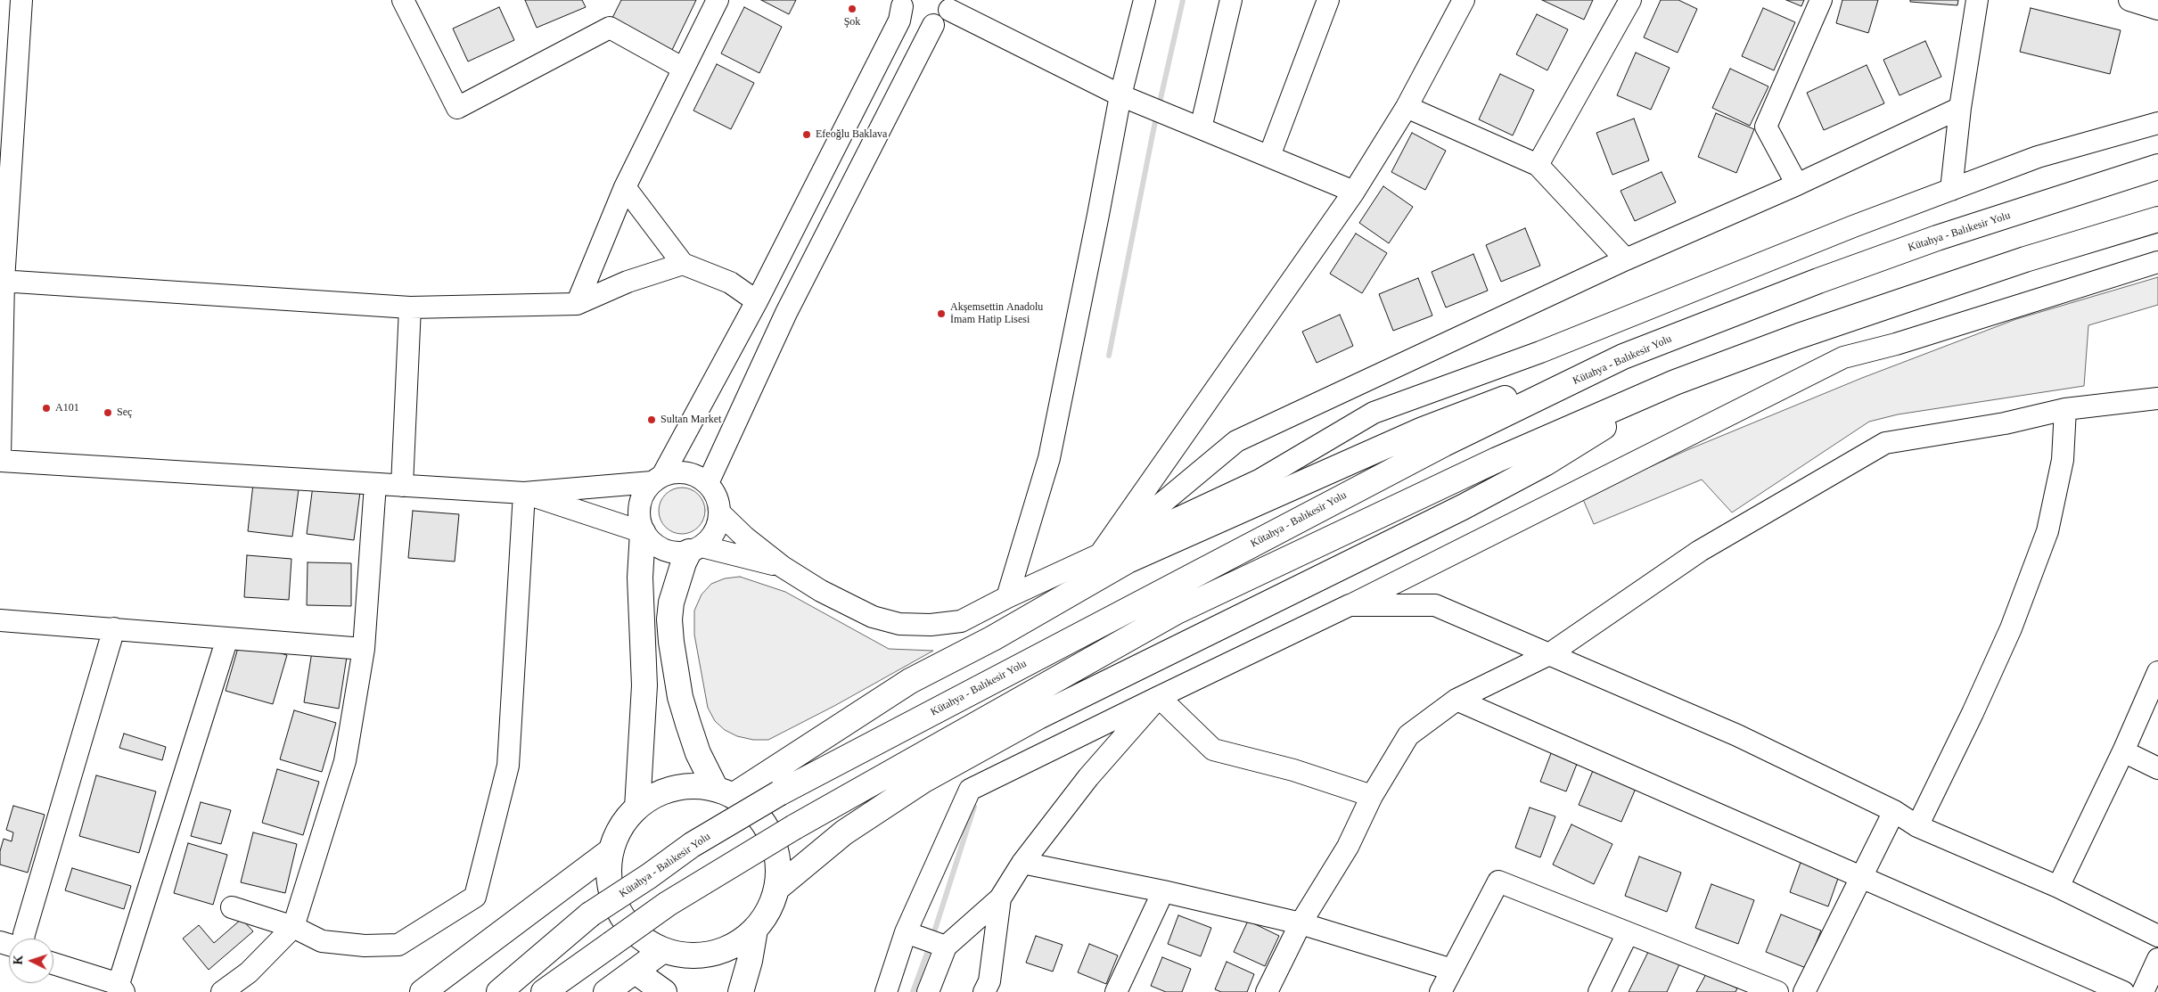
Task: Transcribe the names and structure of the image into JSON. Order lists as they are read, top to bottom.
{
  "streets": {
    "highway": ["Kütahya - Balıkesir Yolu"]
  },
  "places": [
    "Şok",
    "Efeoğlu Baklava",
    "Akşemsettin Anadolu İmam Hatip Lisesi",
    "A101",
    "Seç",
    "Sultan Market"
  ],
  "north": "left"
}
